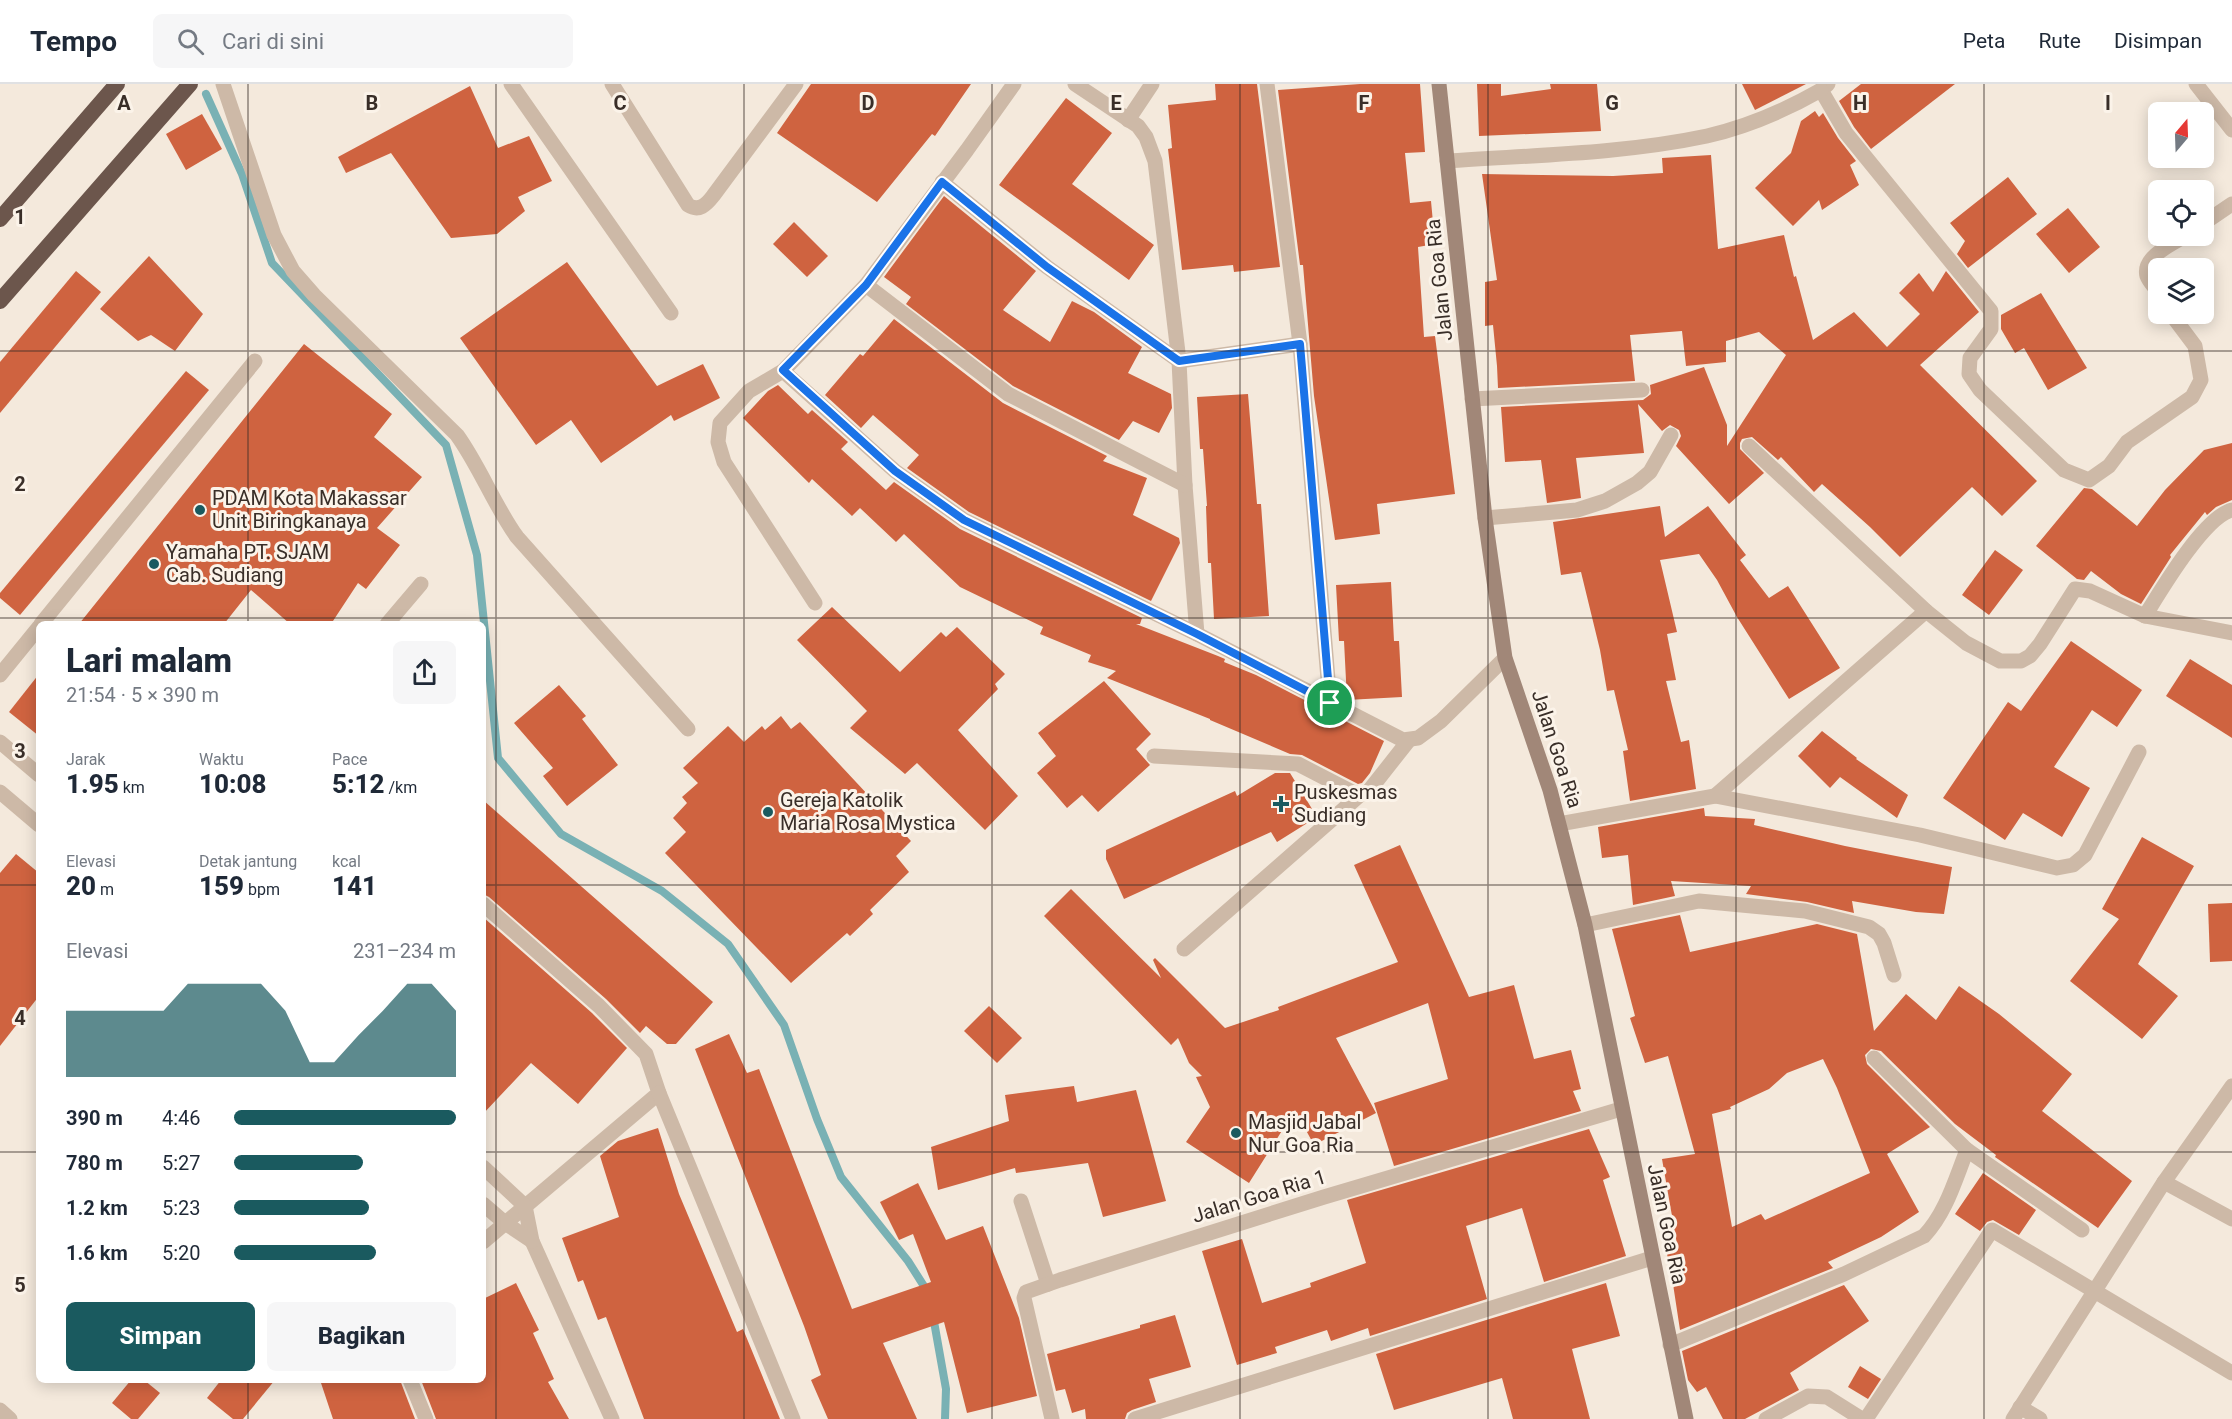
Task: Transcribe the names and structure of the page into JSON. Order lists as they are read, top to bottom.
{
  "streets": {
    "main road": ["Jalan Goa Ria"],
    "street": ["Jalan Goa Ria 1"]
  },
  "crossings": [
    ["Jalan Goa Ria", "Jalan Goa Ria 1"]
  ],
  "places": {
    "other": [
      "PDAM Kota Makassar Unit Biringkanaya",
      "Yamaha PT. SJAM Cab. Sudiang",
      "Gereja Katolik Maria Rosa Mystica",
      "Masjid Jabal Nur Goa Ria"
    ],
    "health": ["Puskesmas Sudiang"]
  },
  "north": "top",
  "page": {
    "header": "Tempo",
    "search": "Cari di sini",
    "nav": ["Peta", "Rute", "Disimpan"],
    "heading": ["Lari malam", "21:54 · 5 × 390 m"],
    "stats": [
      ["Jarak", "1.95 km"],
      ["Waktu", "10:08"],
      ["Pace", "5:12 /km"],
      ["Elevasi", "20 m"],
      ["Detak jantung", "159 bpm"],
      ["kcal", "141"]
    ],
    "chart": ["Elevasi", "231–234 m"],
    "list": [
      {
        "name": "390 m",
        "note": "4:46"
      },
      {
        "name": "780 m",
        "note": "5:27"
      },
      {
        "name": "1.2 km",
        "note": "5:23"
      },
      {
        "name": "1.6 km",
        "note": "5:20"
      }
    ],
    "buttons": ["Simpan", "Bagikan"]
  },
  "grid": {
    "columns": [
      "A",
      "B",
      "C",
      "D",
      "E",
      "F",
      "G",
      "H",
      "I"
    ],
    "rows": [
      "1",
      "2",
      "3",
      "4",
      "5"
    ]
  }
}
